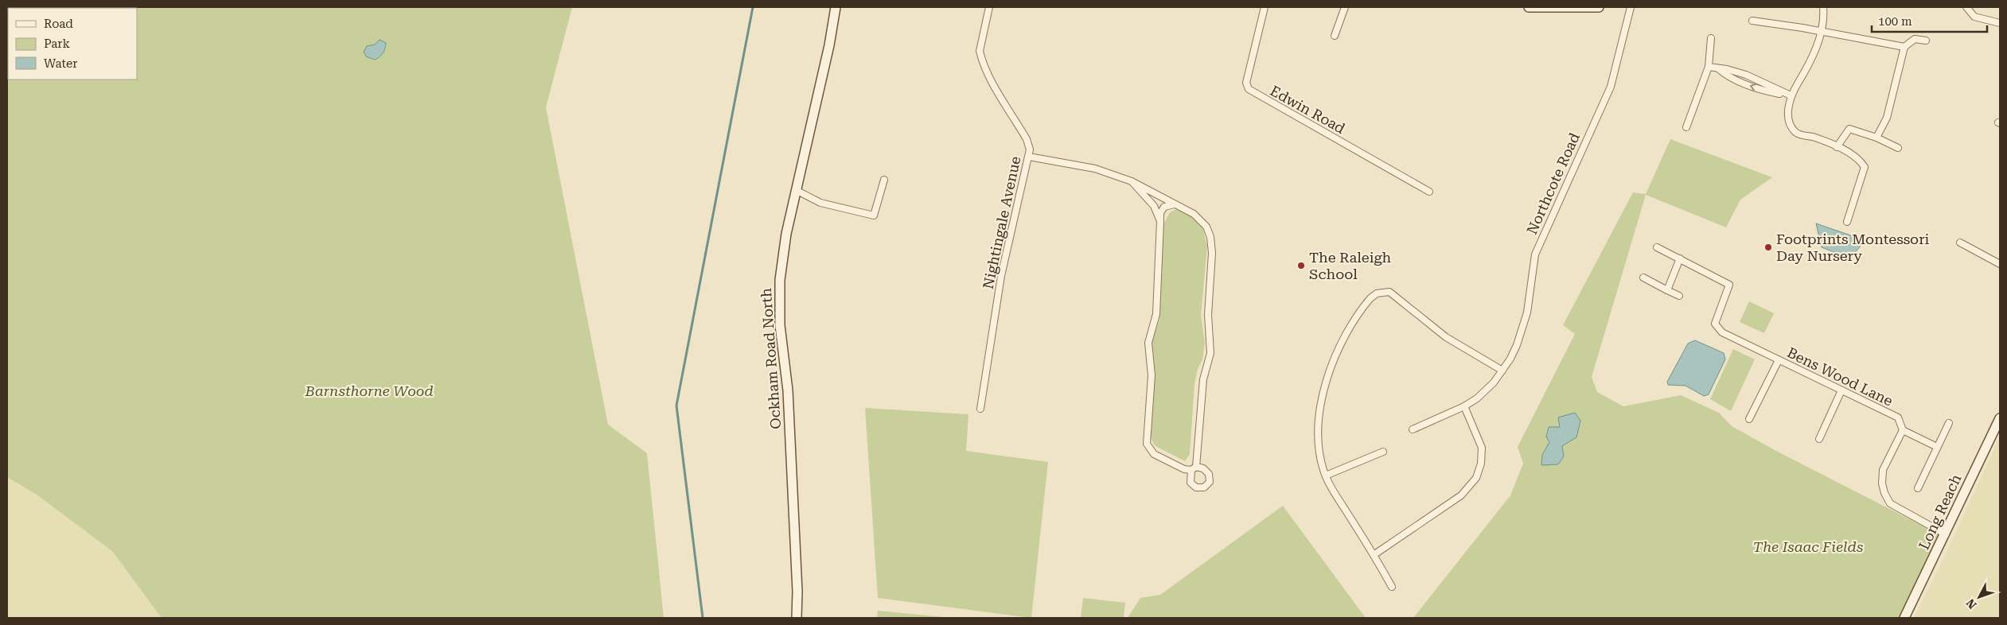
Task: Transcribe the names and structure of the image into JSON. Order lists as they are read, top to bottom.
{
  "streets": {
    "main road": ["Ockham Road North", "Long Reach"],
    "street": [
      "Edwin Road",
      "Northcote Road",
      "Nightingale Avenue",
      "Bens Wood Lane"
    ]
  },
  "parks": ["Barnsthorne Wood", "The Isaac Fields"],
  "places": ["Footprints Montessori Day Nursery", "The Raleigh School"],
  "legend": ["Road", "Park", "Water"],
  "scale_bar": "100 m",
  "north": "bottom left"
}
